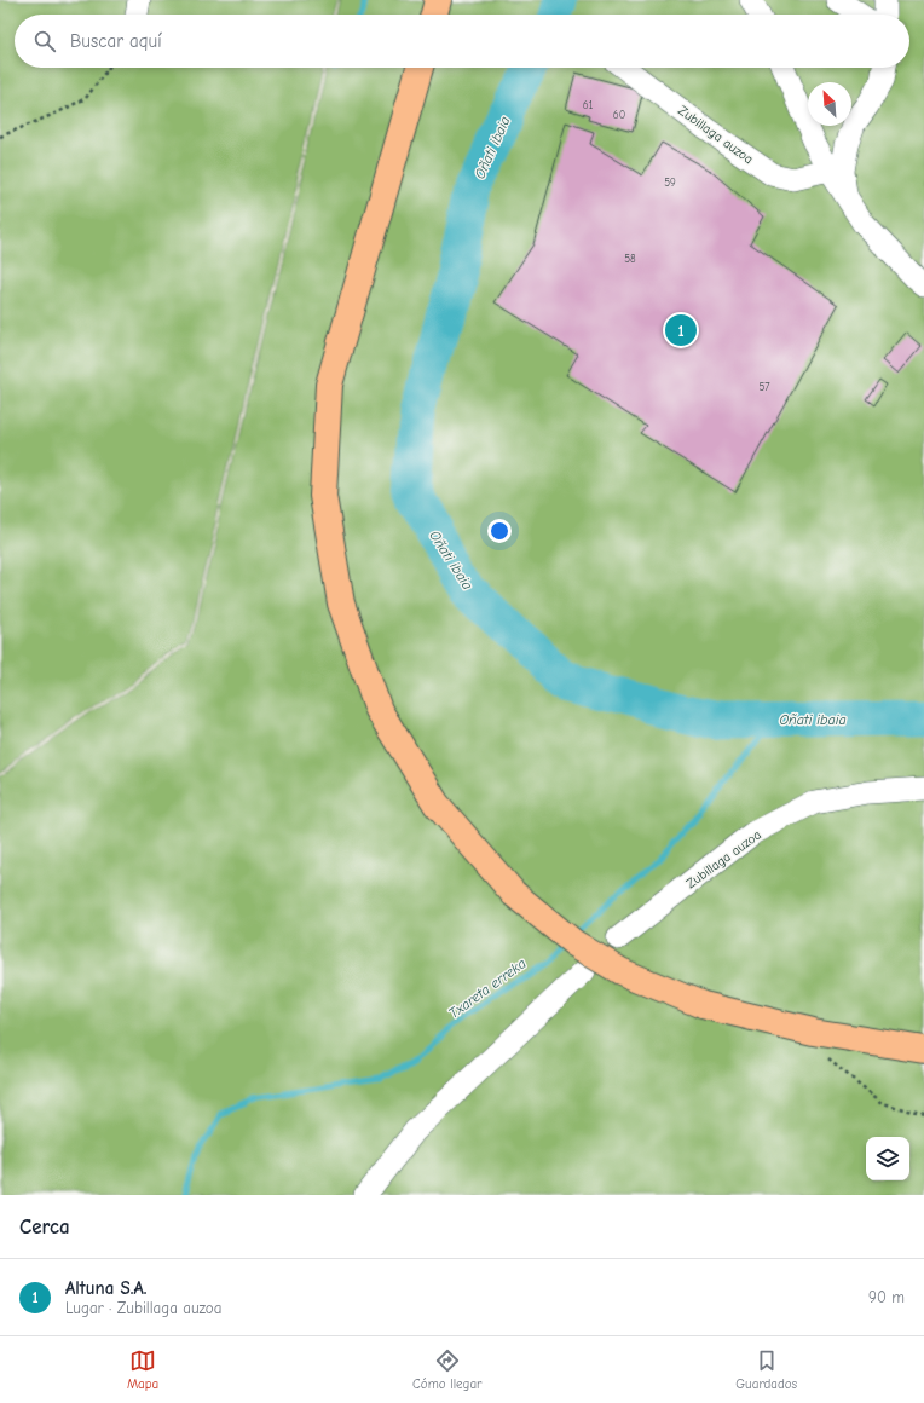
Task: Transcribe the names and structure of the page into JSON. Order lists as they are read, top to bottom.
{
  "streets": {
    "street": ["Zubillaga auzoa"]
  },
  "water": ["Oñati ibaia", "Txareta erreka"],
  "house_numbers": [
    "61",
    "60",
    "59",
    "58",
    "57"
  ],
  "north": "top left",
  "page": {
    "search": "Buscar aquí",
    "pins": "1",
    "heading": "Cerca",
    "list": [
      {
        "mark": "1",
        "name": "Altuna S.A.",
        "note": "Lugar · Zubillaga auzoa",
        "value": "90 m"
      }
    ],
    "nav": ["Mapa", "Cómo llegar", "Guardados"]
  }
}
